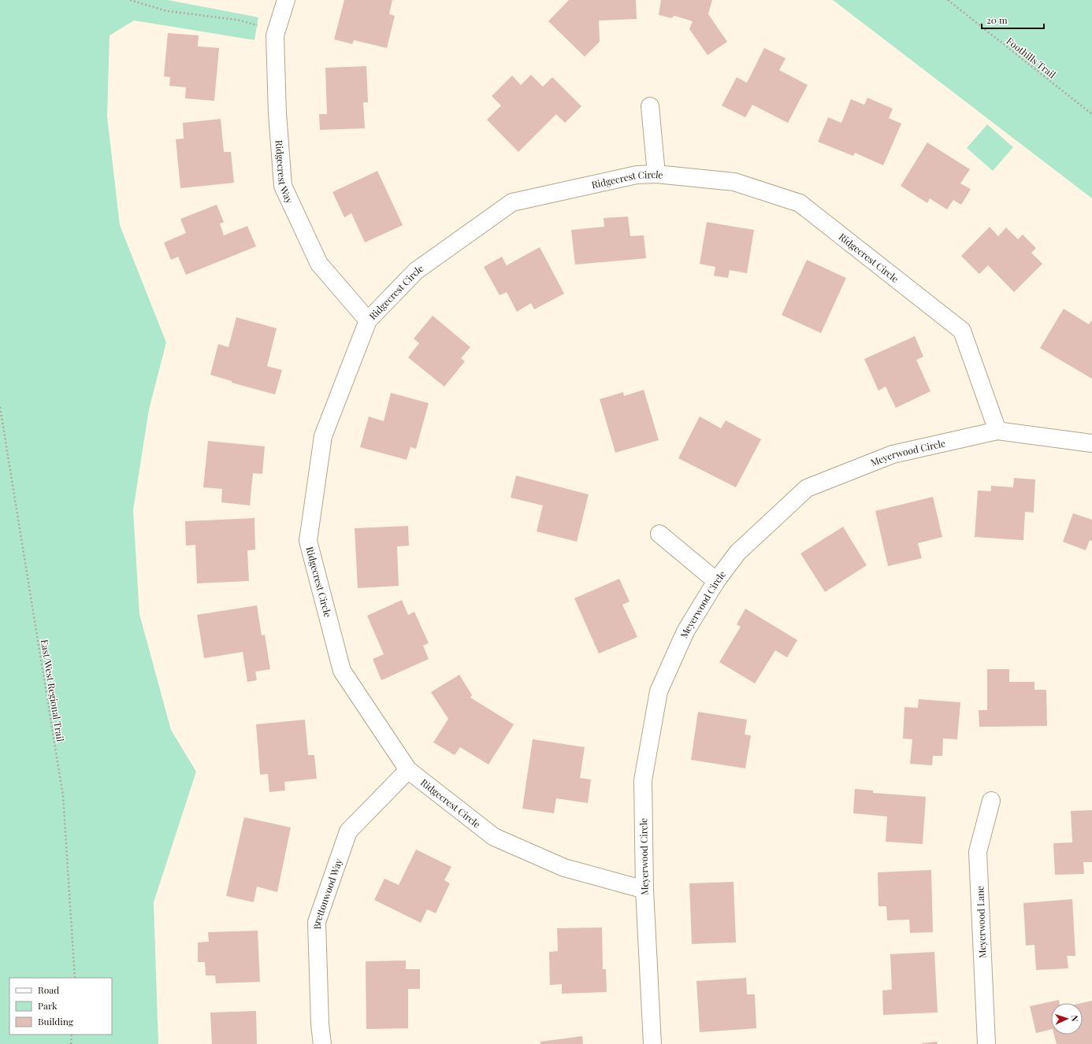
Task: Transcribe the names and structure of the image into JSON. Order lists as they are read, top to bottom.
{
  "streets": {
    "street": [
      "Ridgecrest Way",
      "Ridgecrest Circle",
      "Meyerwood Circle",
      "Brettonwood Way",
      "Meyerwood Lane"
    ],
    "path": ["Foothills Trail", "East/West Regional Trail"]
  },
  "crossings": [
    ["Ridgecrest Way", "Ridgecrest Circle"],
    ["Ridgecrest Circle", "Meyerwood Circle"],
    ["Ridgecrest Circle", "Brettonwood Way"]
  ],
  "legend": ["Road", "Park", "Building"],
  "scale_bar": "20 m",
  "north": "right"
}
